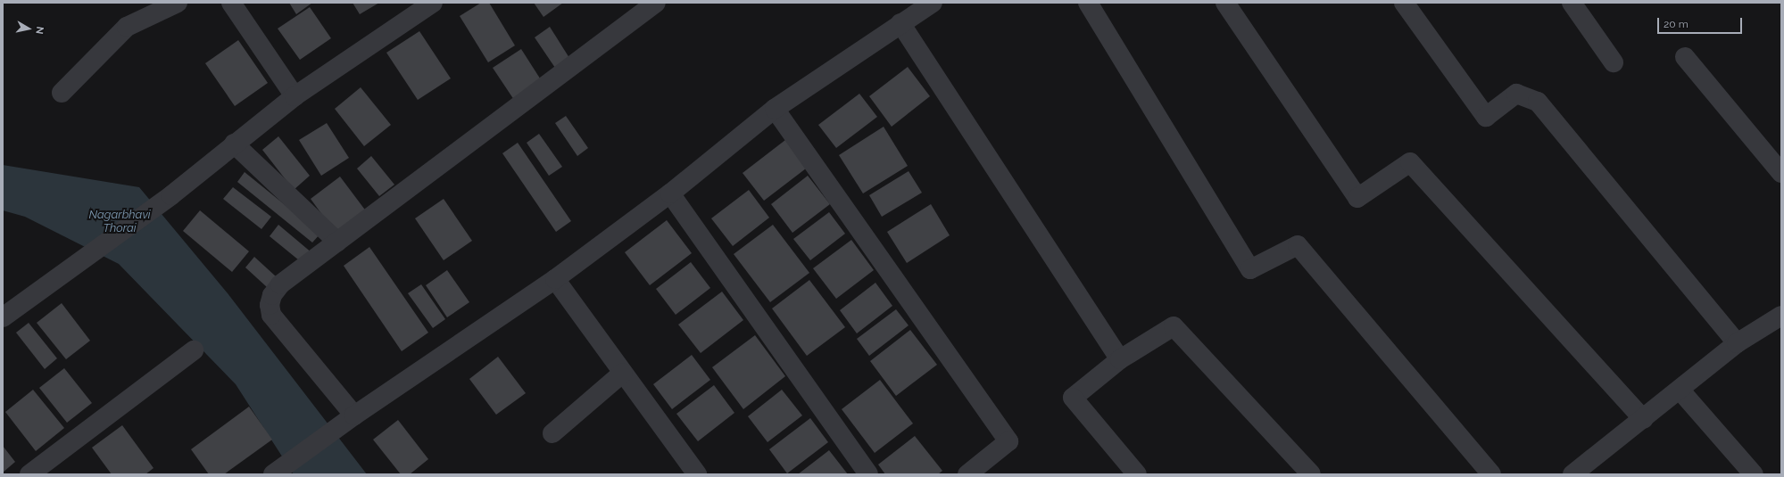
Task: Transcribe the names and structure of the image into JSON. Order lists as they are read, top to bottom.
{
  "water": ["Nagarbhavi Thorai"],
  "scale_bar": "20 m",
  "north": "right"
}
